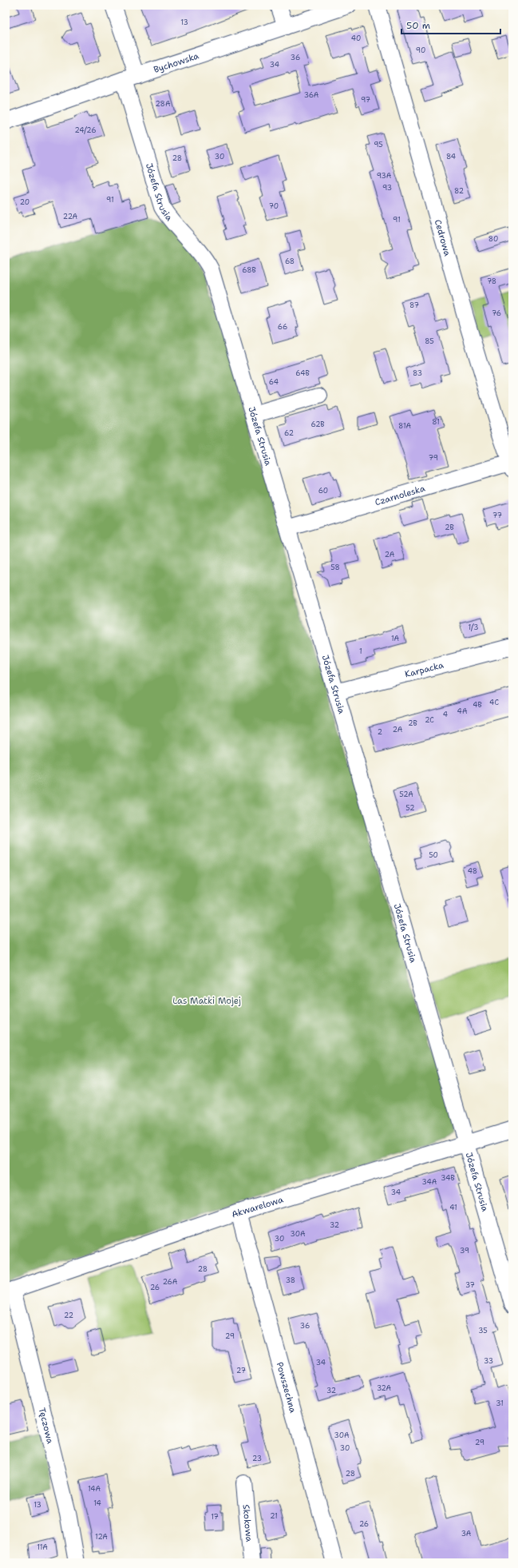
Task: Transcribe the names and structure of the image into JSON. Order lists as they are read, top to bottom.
{
  "streets": {
    "street": [
      "Bychowska",
      "Józefa Strusia",
      "Cedrowa",
      "Czarnoleska",
      "Karpacka",
      "Akwarelowa",
      "Powszechna",
      "Tęczowa",
      "Skokowa"
    ]
  },
  "crossings": [
    ["Bychowska", "Józefa Strusia"],
    ["Józefa Strusia", "Czarnoleska"],
    ["Józefa Strusia", "Karpacka"],
    ["Józefa Strusia", "Akwarelowa"],
    ["Cedrowa", "Czarnoleska"],
    ["Akwarelowa", "Powszechna"],
    ["Akwarelowa", "Tęczowa"]
  ],
  "parks": ["Las Matki Mojej"],
  "house_numbers": [
    "13",
    "40",
    "90",
    "36",
    "34",
    "36A",
    "97",
    "28A",
    "24/26",
    "95",
    "30",
    "84",
    "28",
    "93A",
    "93",
    "82",
    "91",
    "20",
    "70",
    "22A",
    "91",
    "80",
    "68",
    "68B",
    "78",
    "87",
    "76",
    "66",
    "85",
    "64B",
    "83",
    "64",
    "81",
    "62B",
    "81A",
    "62",
    "79",
    "60",
    "77",
    "2B",
    "2A",
    "58",
    "1/3",
    "1A",
    "1",
    "4C",
    "4B",
    "4A",
    "4",
    "2C",
    "2B",
    "2A",
    "2",
    "52A",
    "52",
    "50",
    "48",
    "34B",
    "34A",
    "34",
    "41",
    "32",
    "30A",
    "30",
    "39",
    "28",
    "38",
    "26A",
    "37",
    "26",
    "22",
    "36",
    "35",
    "29",
    "33",
    "34",
    "27",
    "32A",
    "32",
    "31",
    "30A",
    "29",
    "30",
    "23",
    "28",
    "14A",
    "14",
    "13",
    "21",
    "17",
    "26",
    "3A",
    "12A",
    "11A"
  ],
  "scale_bar": "50 m"
}
